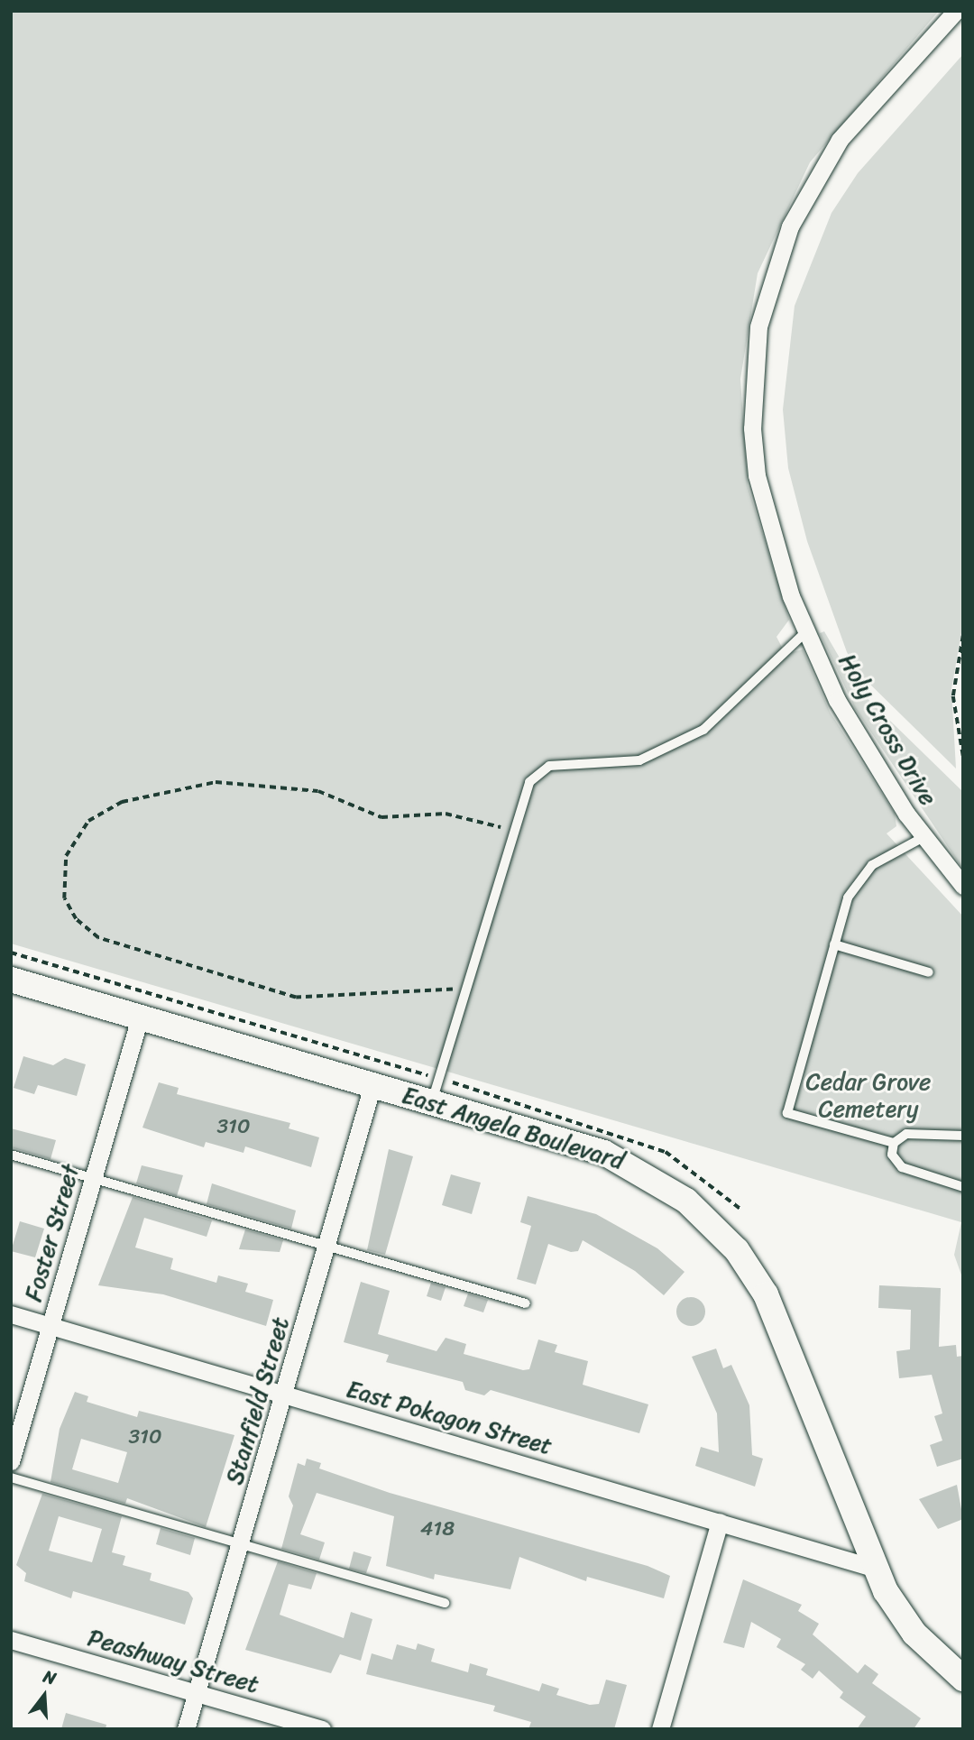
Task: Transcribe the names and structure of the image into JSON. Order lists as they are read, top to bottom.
{
  "streets": {
    "main road": ["East Angela Boulevard"],
    "street": [
      "Holy Cross Drive",
      "Foster Street",
      "Stanfield Street",
      "East Pokagon Street",
      "Peashway Street"
    ]
  },
  "crossings": [
    ["East Angela Boulevard", "Foster Street"],
    ["East Angela Boulevard", "Stanfield Street"],
    ["East Angela Boulevard", "East Pokagon Street"],
    ["Foster Street", "East Pokagon Street"],
    ["Stanfield Street", "East Pokagon Street"],
    ["Stanfield Street", "Peashway Street"]
  ],
  "parks": ["Cedar Grove Cemetery"],
  "house_numbers": ["310", "310", "418"],
  "north": "top"
}
